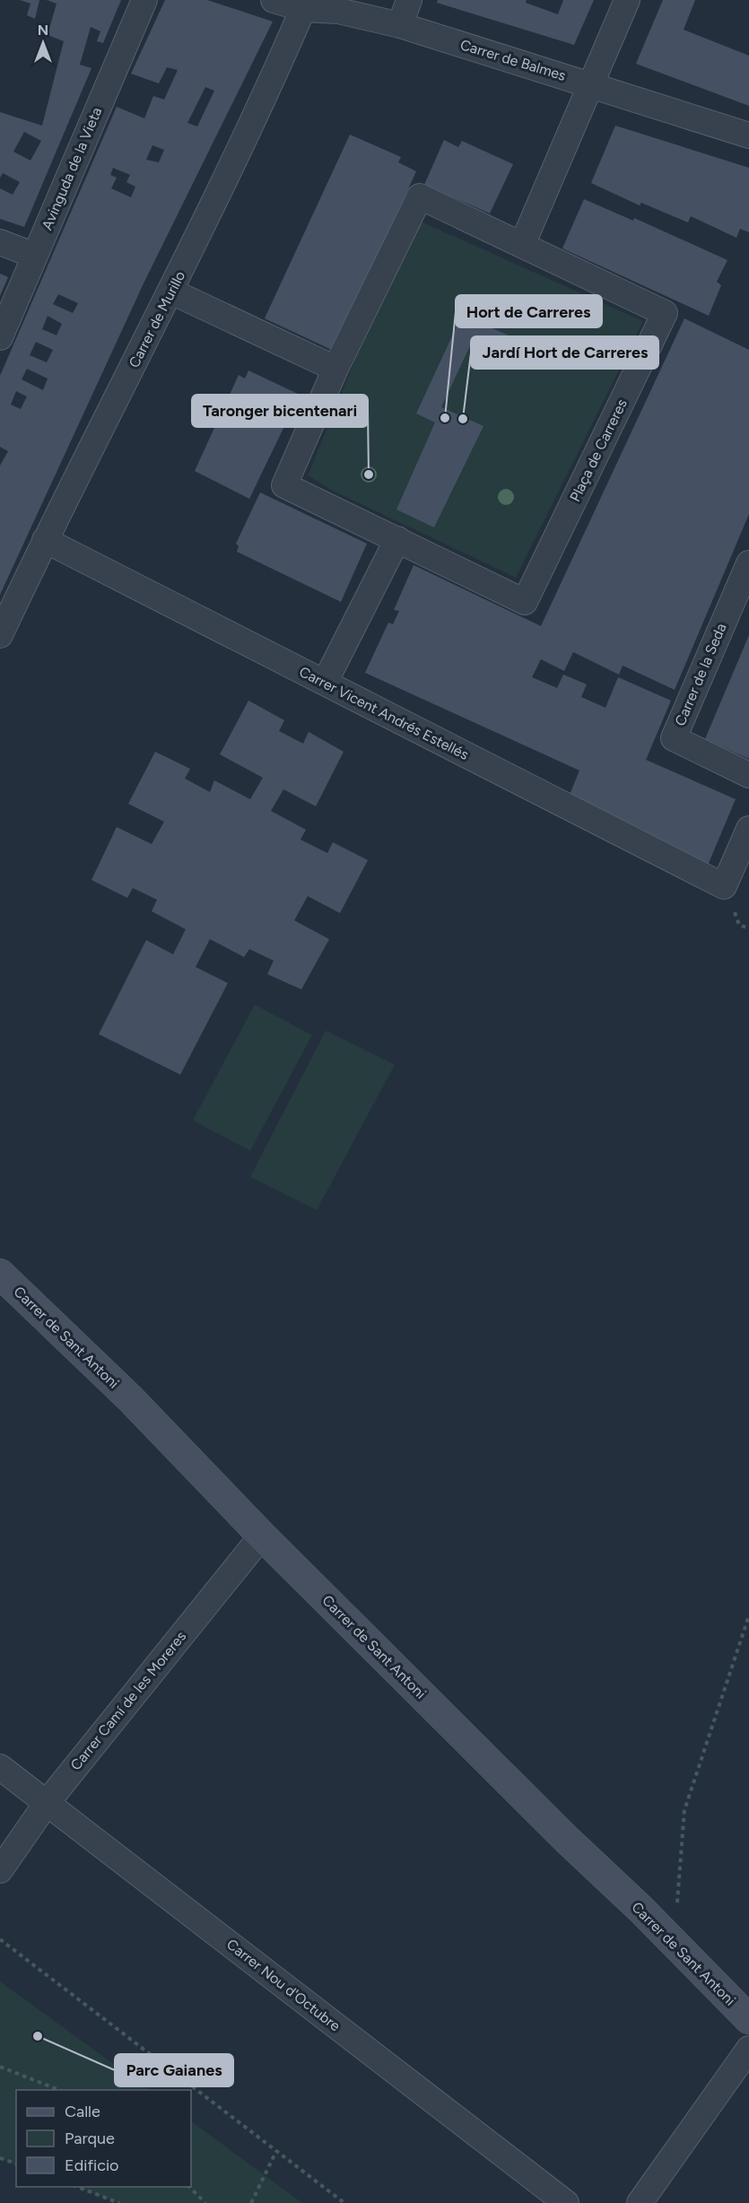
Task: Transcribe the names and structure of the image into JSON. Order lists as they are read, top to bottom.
{
  "streets": {
    "street": [
      "Carrer de Balmes",
      "Avinguda de la Vieta",
      "Carrer de Murillo",
      "Plaça de Carreres",
      "Carrer de la Seda",
      "Carrer Vicent Andrés Estellés",
      "Carrer de Sant Antoni",
      "Carrer Camí de les Moreres",
      "Carrer Nou d'Octubre"
    ]
  },
  "crossings": [
    ["Carrer de Balmes", "Carrer de Murillo"],
    ["Carrer de Murillo", "Carrer Vicent Andrés Estellés"],
    ["Carrer de Sant Antoni", "Carrer Camí de les Moreres"],
    ["Carrer Camí de les Moreres", "Carrer Nou d'Octubre"]
  ],
  "places": [
    "Hort de Carreres",
    "Jardí Hort de Carreres",
    "Taronger bicentenari",
    "Parc Gaianes"
  ],
  "legend": ["Calle", "Parque", "Edificio"],
  "north": "top"
}
